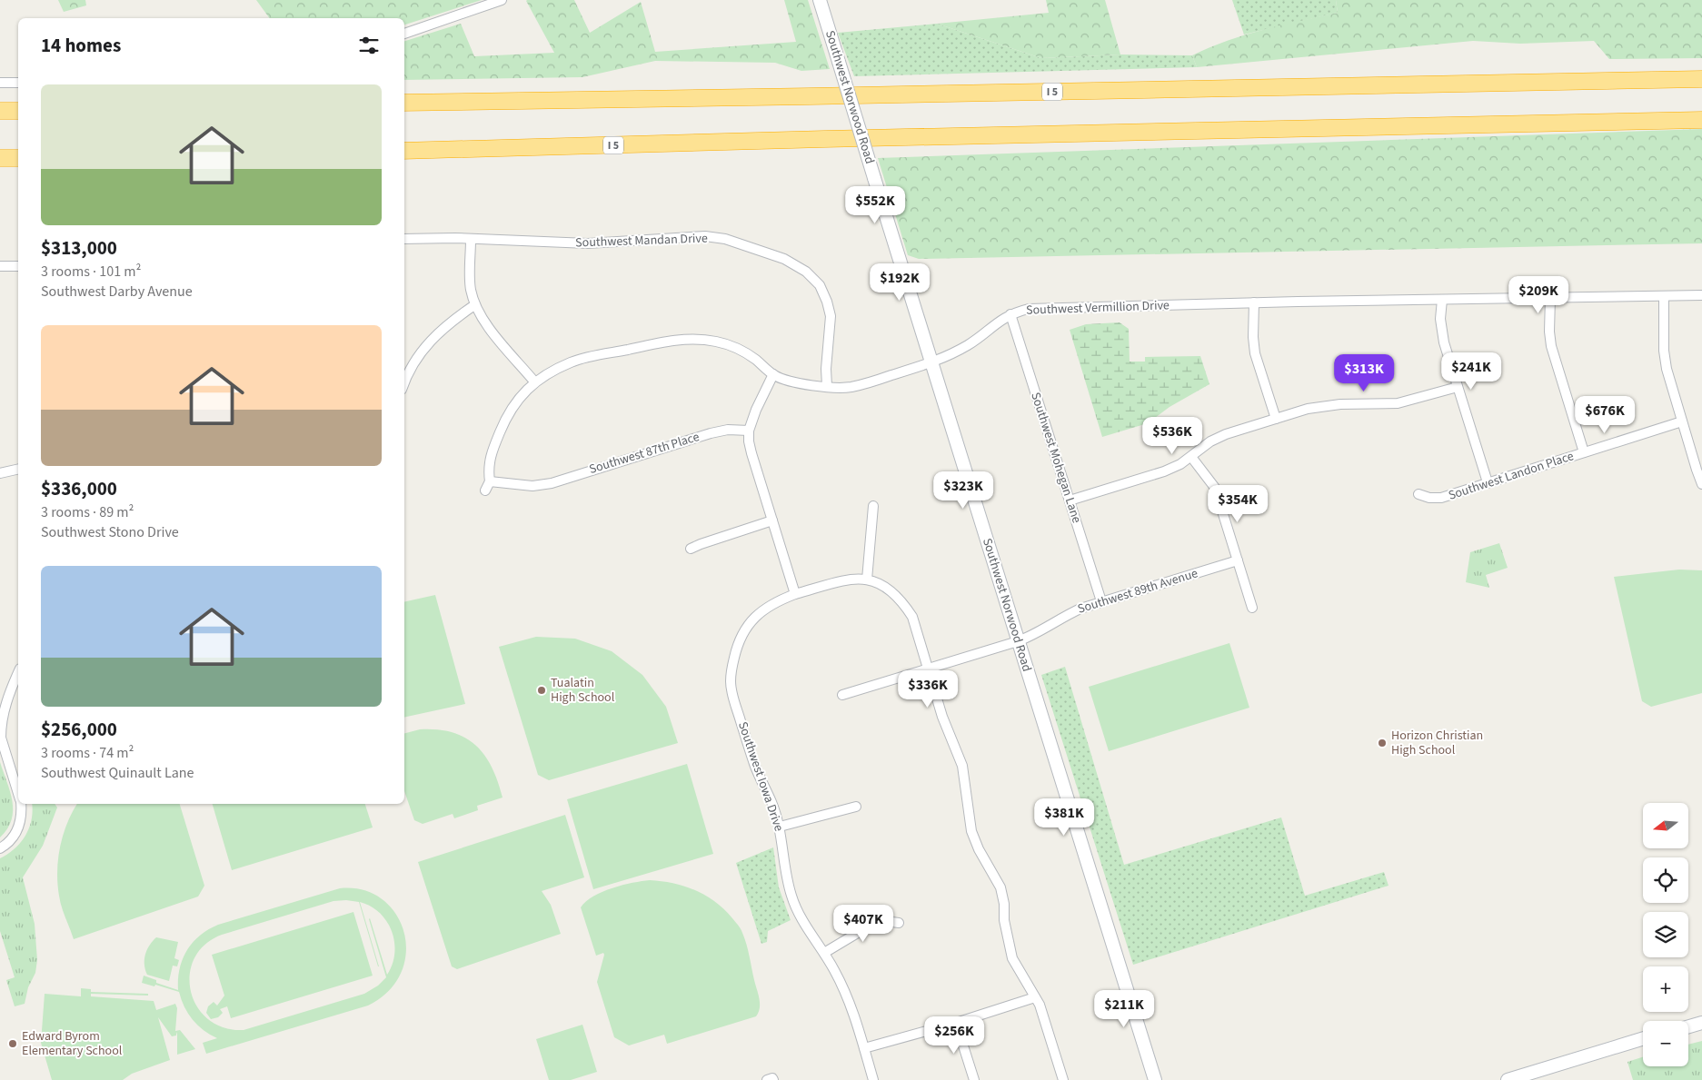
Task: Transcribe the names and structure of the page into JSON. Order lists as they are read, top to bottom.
{
  "streets": {
    "highway": ["I 5"],
    "street": [
      "Southwest Norwood Road",
      "Southwest Mandan Drive",
      "Southwest Vermillion Drive",
      "Southwest 87th Place",
      "Southwest Mohegan Lane",
      "Southwest Landon Place",
      "Southwest 89th Avenue",
      "Southwest Iowa Drive"
    ]
  },
  "crossings": [
    ["Southwest Norwood Road", "Southwest Vermillion Drive"],
    ["Southwest Norwood Road", "Southwest 89th Avenue"],
    ["Southwest Mandan Drive", "Southwest Vermillion Drive"],
    ["Southwest Vermillion Drive", "Southwest 87th Place"],
    ["Southwest Vermillion Drive", "Southwest Mohegan Lane"],
    ["Southwest Mohegan Lane", "Southwest 89th Avenue"]
  ],
  "places": ["Tualatin High School", "Horizon Christian High School", "Edward Byrom Elementary School"],
  "north": "left",
  "page": {
    "heading": "14 homes",
    "list": [
      {
        "name": "$313,000",
        "note": "3 rooms · 101 m² · Southwest Darby Avenue"
      },
      {
        "name": "$336,000",
        "note": "3 rooms · 89 m² · Southwest Stono Drive"
      },
      {
        "name": "$256,000",
        "note": "3 rooms · 74 m² · Southwest Quinault Lane"
      }
    ],
    "price": [
      "$552K",
      "$192K",
      "$209K",
      "$241K",
      "$313K",
      "$676K",
      "$536K",
      "$323K",
      "$354K",
      "$336K",
      "$381K",
      "$407K",
      "$211K",
      "$256K"
    ],
    "map_buttons": ["+", "−"]
  }
}
